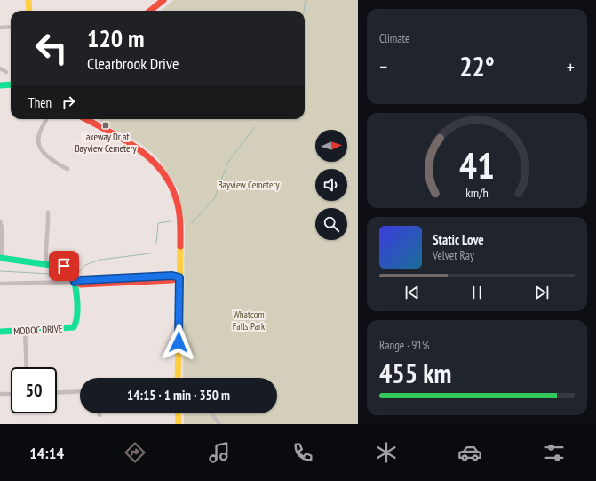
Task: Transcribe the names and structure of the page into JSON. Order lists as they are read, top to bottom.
{
  "streets": {
    "street": ["MODOC DRIVE"]
  },
  "parks": ["Bayview Cemetery", "Whatcom Falls Park"],
  "places": {
    "transit": ["Lakeway Dr at Bayview Cemetery"]
  },
  "north": "right",
  "page": {
    "tile": [
      "Climate",
      ["Range · 91%", "455 km"]
    ],
    "turn": ["120 m", "Clearbrook Drive"],
    "heat": ["−", "22°", "+"],
    "then": "Then",
    "song": ["Static Love", "Velvet Ray"],
    "limit": "50",
    "trip": "14:15 · 1 min · 350 m",
    "tabs": "14:14",
    "gauge": ["41", "km/h"]
  }
}
